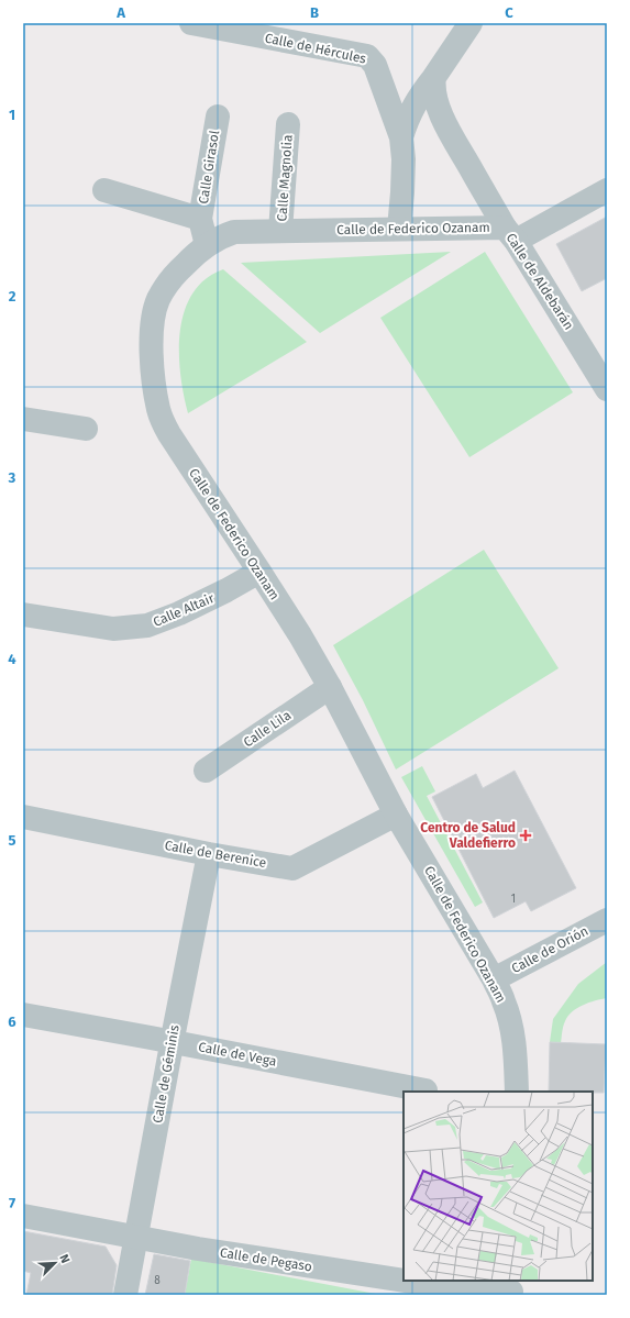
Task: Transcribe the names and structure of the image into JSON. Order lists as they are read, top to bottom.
{
  "streets": {
    "street": [
      "Calle de Hércules",
      "Calle Girasol",
      "Calle Magnolia",
      "Calle de Federico Ozanam",
      "Calle de Aldebarán",
      "Calle Altair",
      "Calle Lila",
      "Calle de Berenice",
      "Calle de Orión",
      "Calle de Vega",
      "Calle de Géminis",
      "Calle de Pegaso"
    ]
  },
  "crossings": [
    ["Calle de Hércules", "Calle de Federico Ozanam"],
    ["Calle Magnolia", "Calle de Federico Ozanam"],
    ["Calle de Federico Ozanam", "Calle de Aldebarán"],
    ["Calle de Federico Ozanam", "Calle Altair"],
    ["Calle de Federico Ozanam", "Calle Lila"],
    ["Calle de Federico Ozanam", "Calle de Berenice"],
    ["Calle de Federico Ozanam", "Calle de Orión"],
    ["Calle de Berenice", "Calle de Géminis"],
    ["Calle de Vega", "Calle de Géminis"],
    ["Calle de Géminis", "Calle de Pegaso"]
  ],
  "places": {
    "health": ["Centro de Salud Valdefierro"]
  },
  "house_numbers": ["1", "8"],
  "north": "top right",
  "grid": {
    "columns": ["A", "B", "C"],
    "rows": [
      "1",
      "2",
      "3",
      "4",
      "5",
      "6",
      "7"
    ]
  }
}
